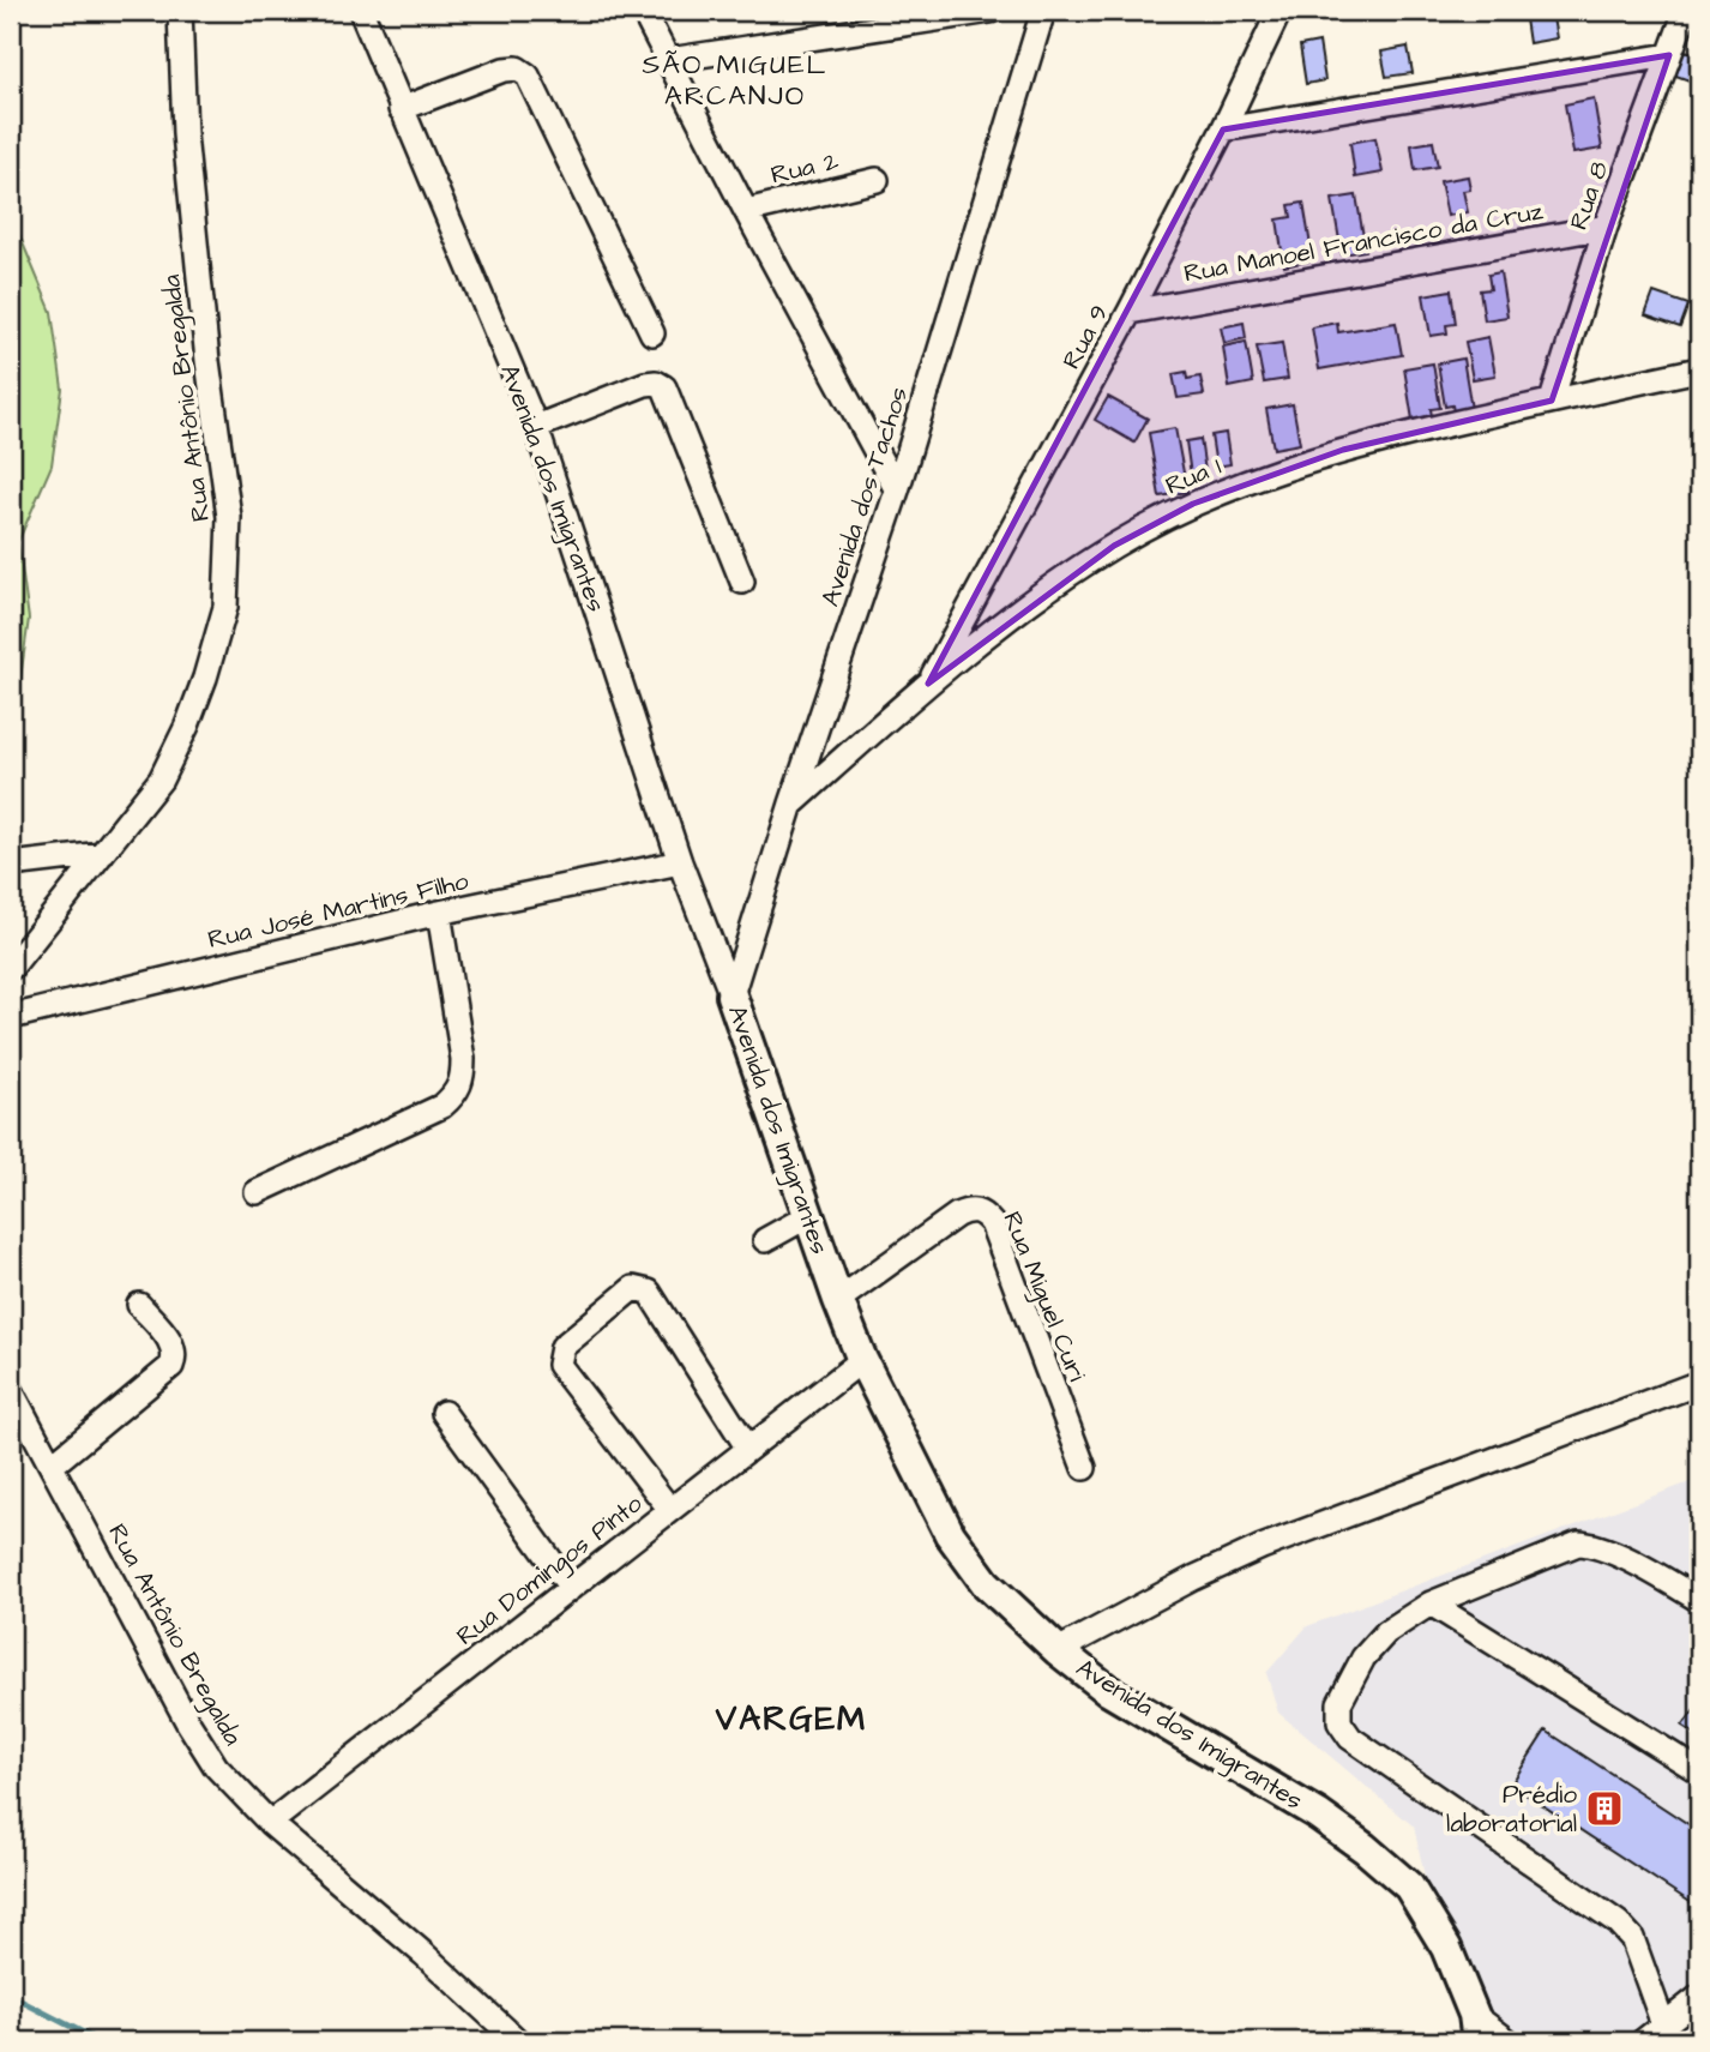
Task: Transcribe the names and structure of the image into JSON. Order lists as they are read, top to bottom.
{
  "streets": {
    "main road": ["Avenida dos Imigrantes"],
    "street": [
      "Rua 2",
      "Rua 8",
      "Rua Manoel Francisco da Cruz",
      "Rua 9",
      "Rua Antônio Bregalda",
      "Rua 1",
      "Avenida dos Tachos",
      "Rua José Martins Filho",
      "Rua Miguel Curi",
      "Rua Domingos Pinto"
    ]
  },
  "crossings": [
    ["Rua 8", "Rua Manoel Francisco da Cruz"],
    ["Rua 8", "Rua 1"],
    ["Rua Manoel Francisco da Cruz", "Rua 9"],
    ["Rua 9", "Rua 1"],
    ["Rua Antônio Bregalda", "Rua Domingos Pinto"],
    ["Rua 1", "Avenida dos Tachos"],
    ["Avenida dos Imigrantes", "Avenida dos Tachos"],
    ["Avenida dos Imigrantes", "Rua José Martins Filho"],
    ["Avenida dos Imigrantes", "Rua Miguel Curi"],
    ["Avenida dos Imigrantes", "Rua Domingos Pinto"]
  ],
  "districts": ["SÃO MIGUEL ARCANJO", "VARGEM"],
  "places": {
    "building": ["Prédio laboratorial"]
  }
}
